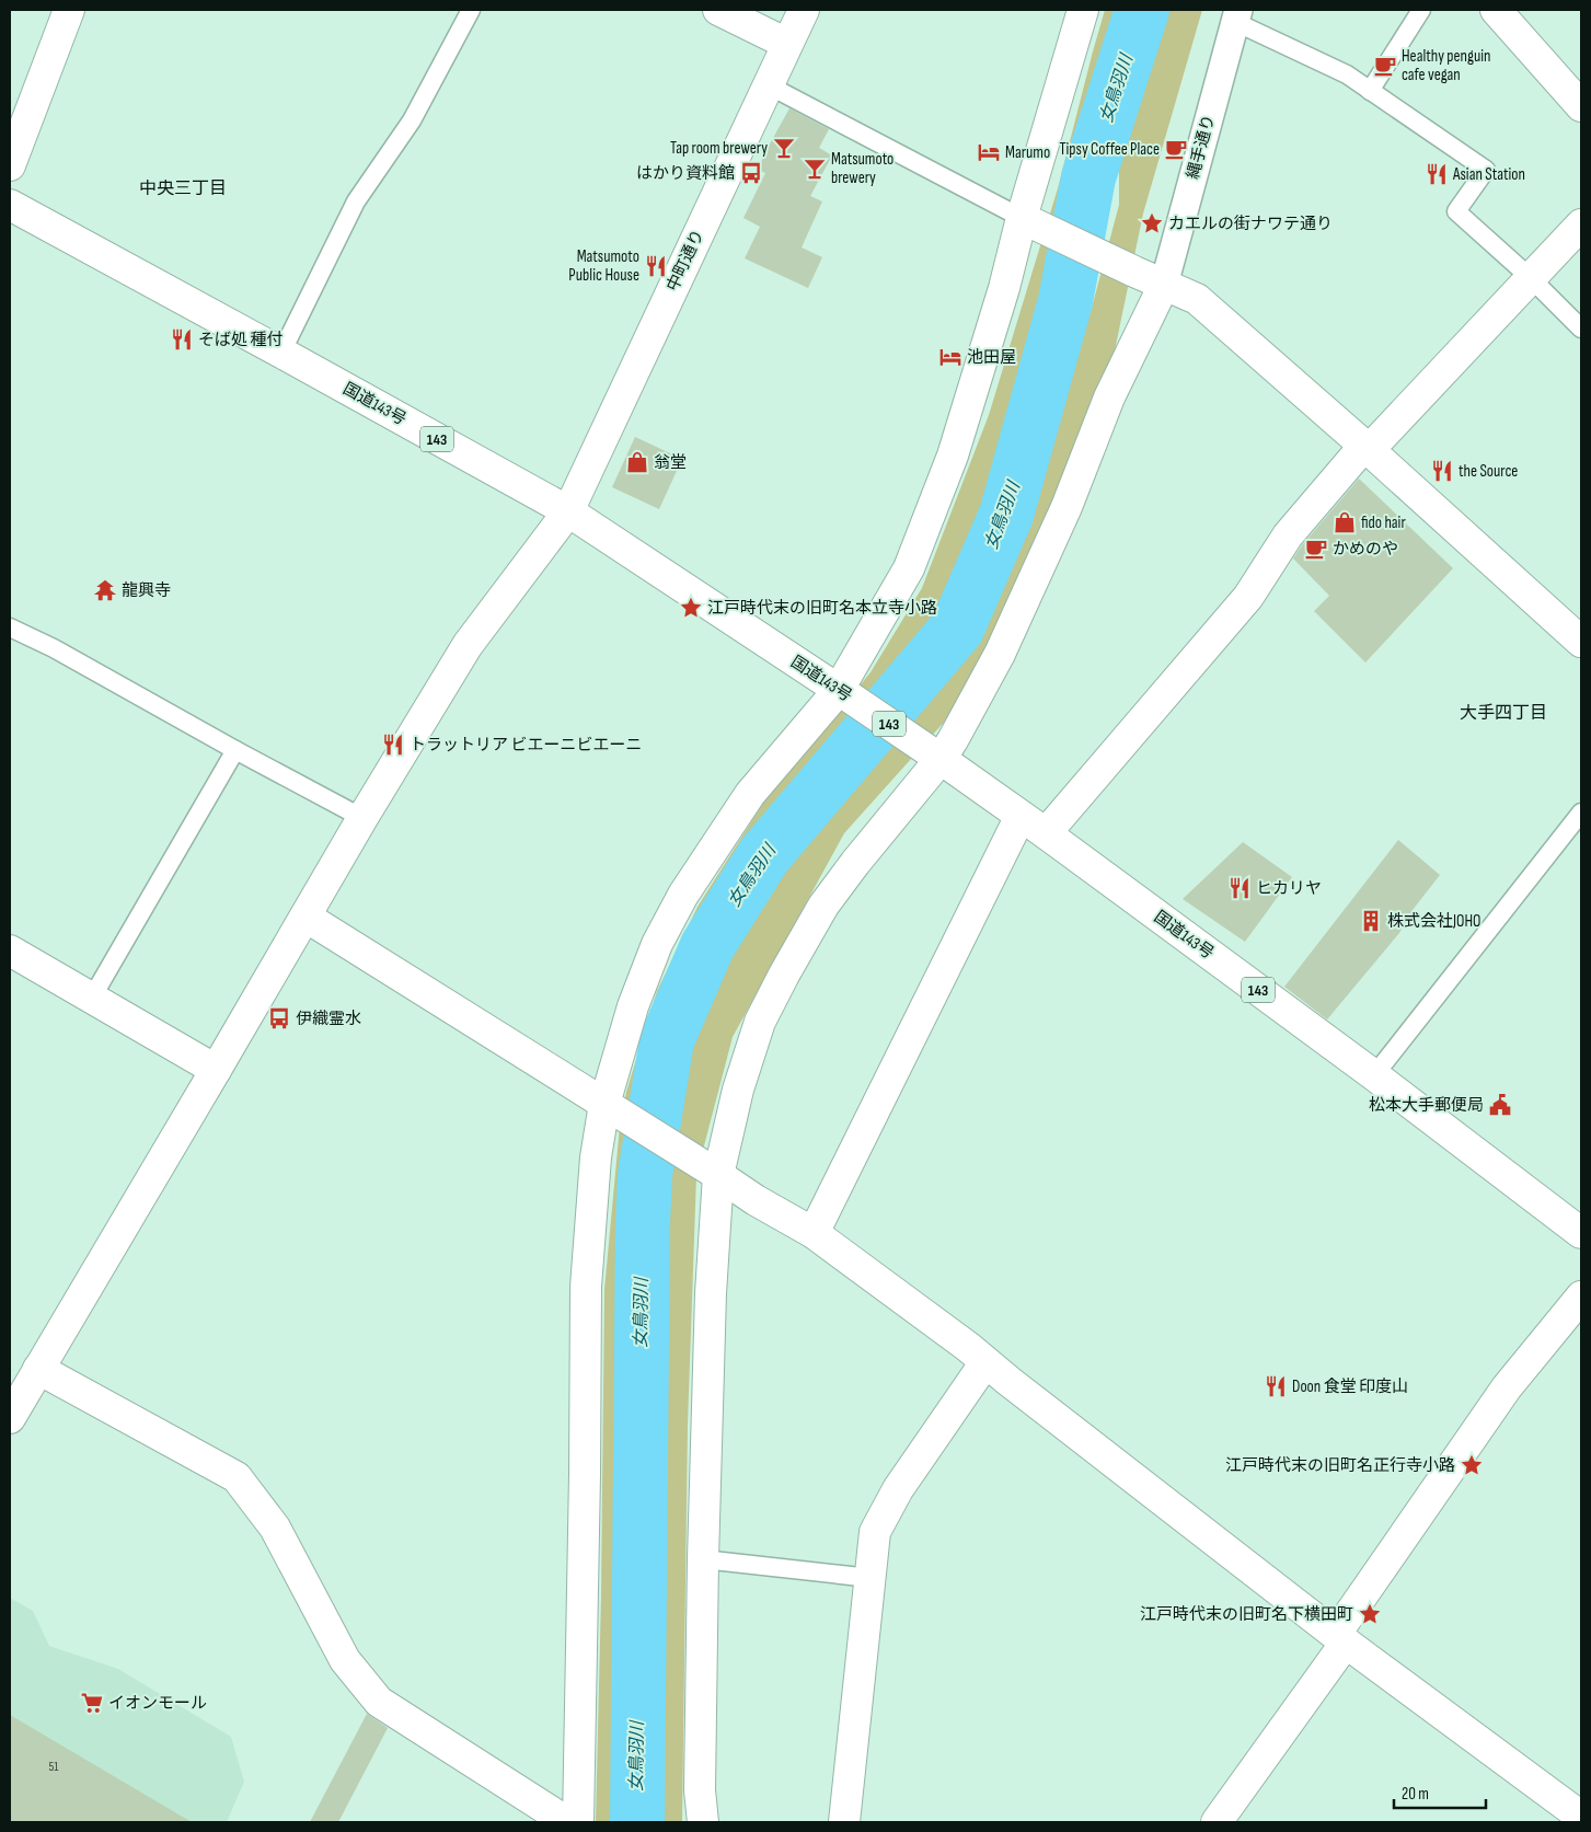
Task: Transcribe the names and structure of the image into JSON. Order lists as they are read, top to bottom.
{
  "streets": {
    "main road": ["中町通り", "国道143号", "143"],
    "street": ["縄手通り"]
  },
  "crossings": [
    ["中町通り", "国道143号"]
  ],
  "districts": ["中央三丁目", "大手四丁目"],
  "water": ["女鳥羽川"],
  "places": {
    "cafe": ["Healthy penguin cafe vegan", "Tipsy Coffee Place", "かめのや"],
    "bar": ["Tap room brewery", "Matsumoto brewery"],
    "hotel": ["Marumo", "池田屋"],
    "bus stop": ["はかり資料館", "伊織霊水"],
    "restaurant": [
      "Asian Station",
      "Matsumoto Public House",
      "そば処 種付",
      "the Source",
      "トラットリア ビエーニビエーニ",
      "ヒカリヤ",
      "Doon 食堂 印度山"
    ],
    "place": [
      "カエルの街ナワテ通り",
      "江戸時代末の旧町名本立寺小路",
      "江戸時代末の旧町名正行寺小路",
      "江戸時代末の旧町名下横田町"
    ],
    "shop": ["翁堂", "fido hair"],
    "temple": ["龍興寺"],
    "building": ["株式会社JOHO"],
    "public building": ["松本大手郵便局"],
    "supermarket": ["イオンモール"]
  },
  "house_numbers": ["51"],
  "scale_bar": "20 m"
}
